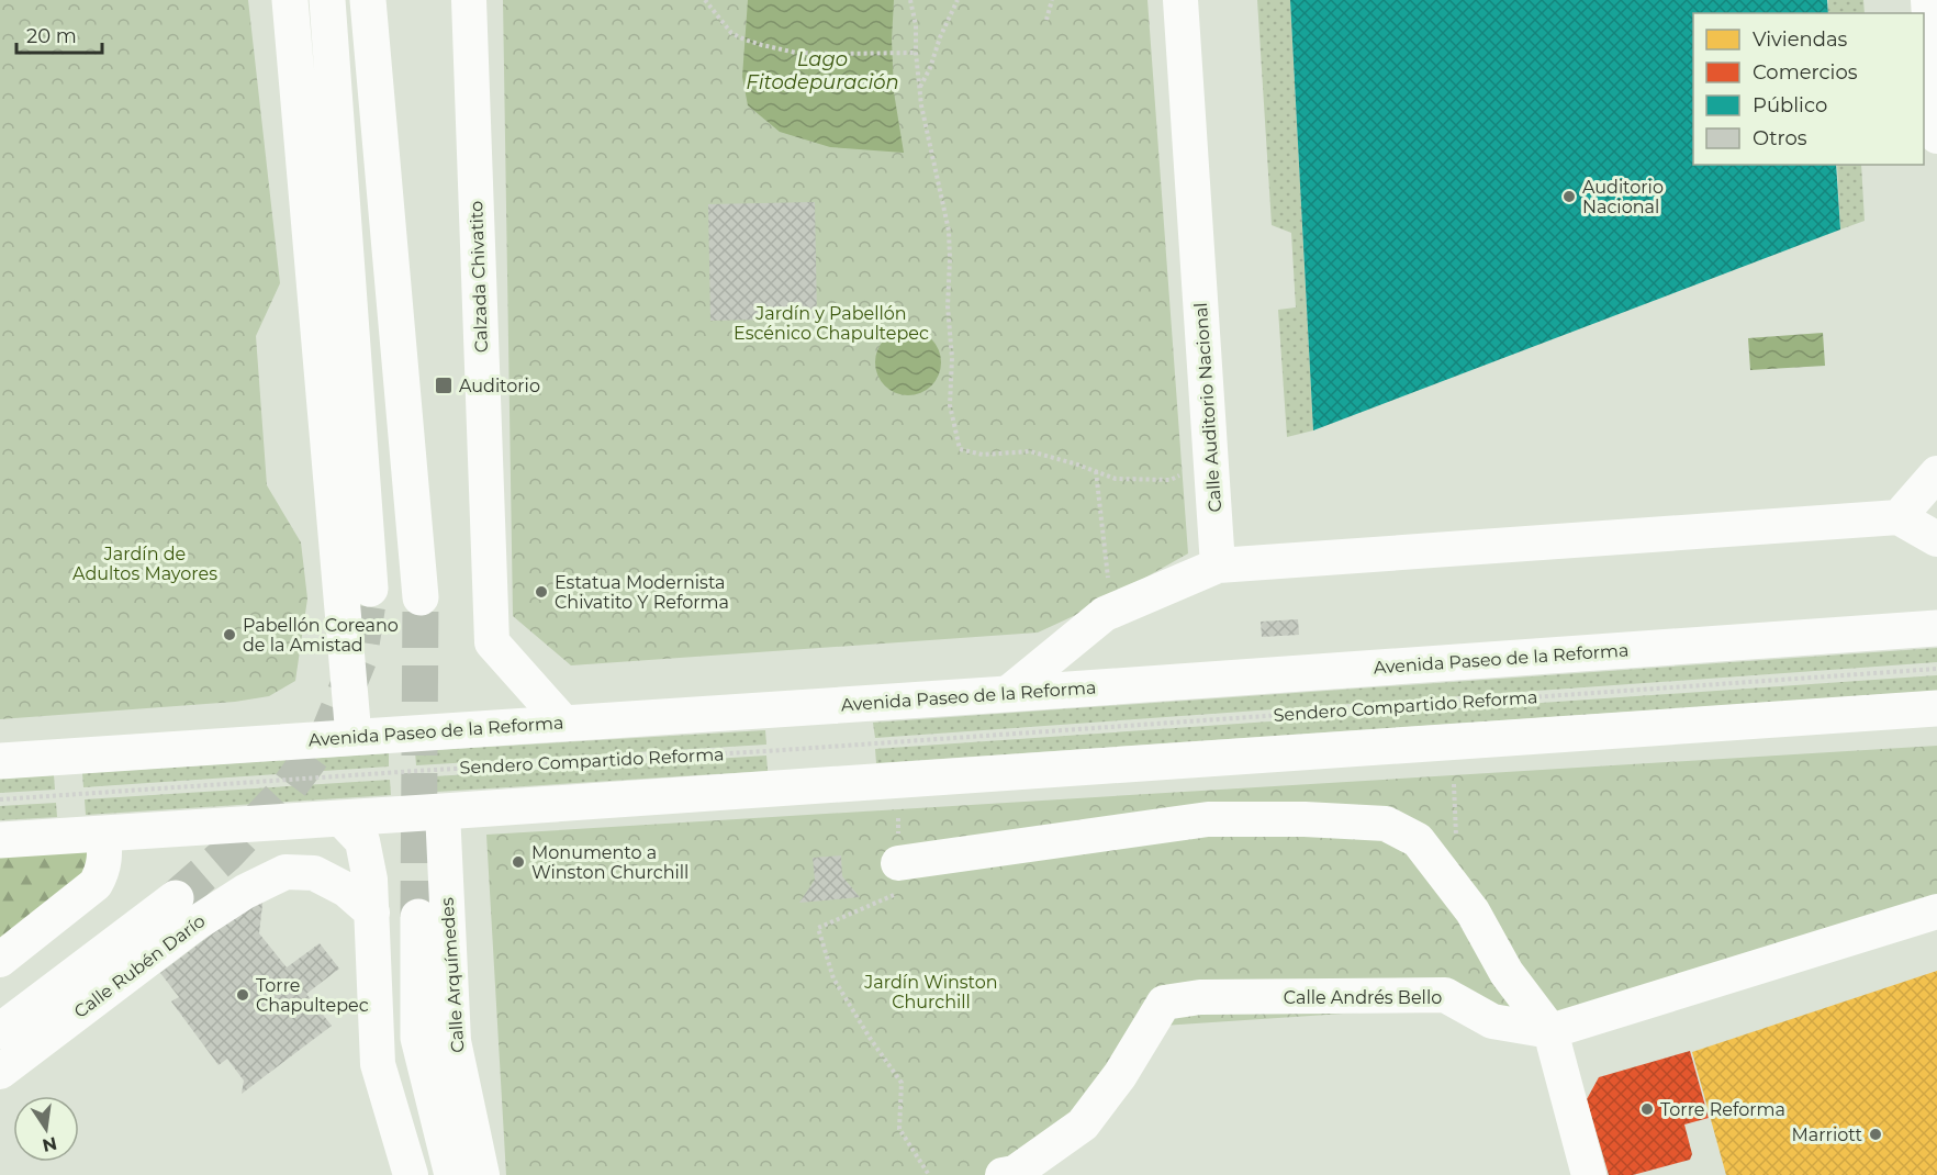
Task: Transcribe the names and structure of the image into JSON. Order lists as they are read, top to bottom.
{
  "streets": {
    "main road": ["Avenida Paseo de la Reforma", "Calle Arquímedes"],
    "street": [
      "Calzada Chivatito",
      "Calle Auditorio Nacional",
      "Calle Rubén Darío",
      "Calle Andrés Bello"
    ],
    "path": ["Sendero Compartido Reforma"]
  },
  "crossings": [
    ["Calzada Chivatito", "Avenida Paseo de la Reforma"]
  ],
  "water": ["Lago Fitodepuración"],
  "parks": ["Jardín y Pabellón Escénico Chapultepec", "Jardín de Adultos Mayores", "Jardín Winston Churchill"],
  "places": {
    "other": [
      "Auditorio Nacional",
      "Estatua Modernista Chivatito Y Reforma",
      "Pabellón Coreano de la Amistad",
      "Monumento a Winston Churchill",
      "Torre Chapultepec",
      "Torre Reforma",
      "Marriott"
    ],
    "transit": ["Auditorio"]
  },
  "legend": [
    "Viviendas",
    "Comercios",
    "Público",
    "Otros"
  ],
  "scale_bar": "20 m",
  "north": "bottom"
}
